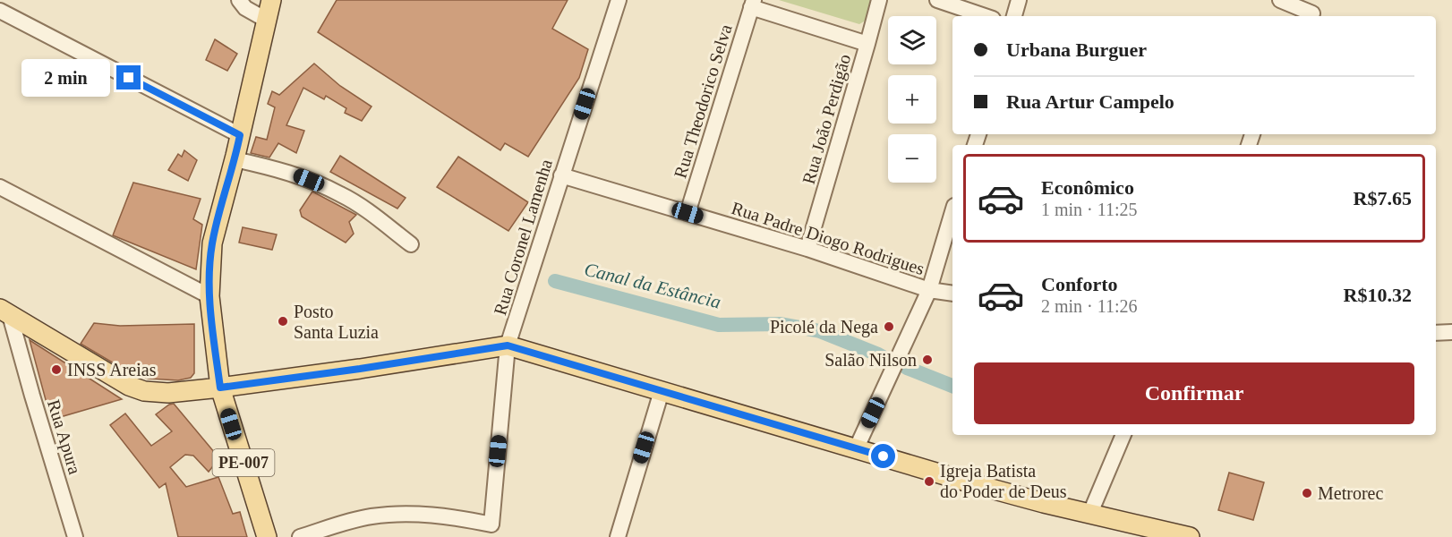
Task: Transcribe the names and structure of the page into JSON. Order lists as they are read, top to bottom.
{
  "streets": {
    "main road": ["PE-007"],
    "street": [
      "Rua Theodorico Selva",
      "Rua João Perdigão",
      "Rua Coronel Lamenha",
      "Rua Padre Diogo Rodrigues",
      "Rua Apura"
    ]
  },
  "crossings": [
    ["Rua Theodorico Selva", "Rua Padre Diogo Rodrigues"],
    ["Rua João Perdigão", "Rua Padre Diogo Rodrigues"],
    ["Rua Coronel Lamenha", "Rua Padre Diogo Rodrigues"]
  ],
  "water": ["Canal da Estância"],
  "places": [
    "Posto Santa Luzia",
    "Picolé da Nega",
    "Salão Nilson",
    "INSS Areias",
    "Igreja Batista do Poder de Deus",
    "Metrorec"
  ],
  "page": {
    "map_buttons": ["+", "−"],
    "banner": ["Urbana Burguer", "Rua Artur Campelo"],
    "bubble": "2 min",
    "list": [
      {
        "name": "Econômico",
        "note": "1 min · 11:25",
        "value": "R$7.65"
      },
      {
        "name": "Conforto",
        "note": "2 min · 11:26",
        "value": "R$10.32"
      }
    ],
    "buttons": "Confirmar"
  }
}
